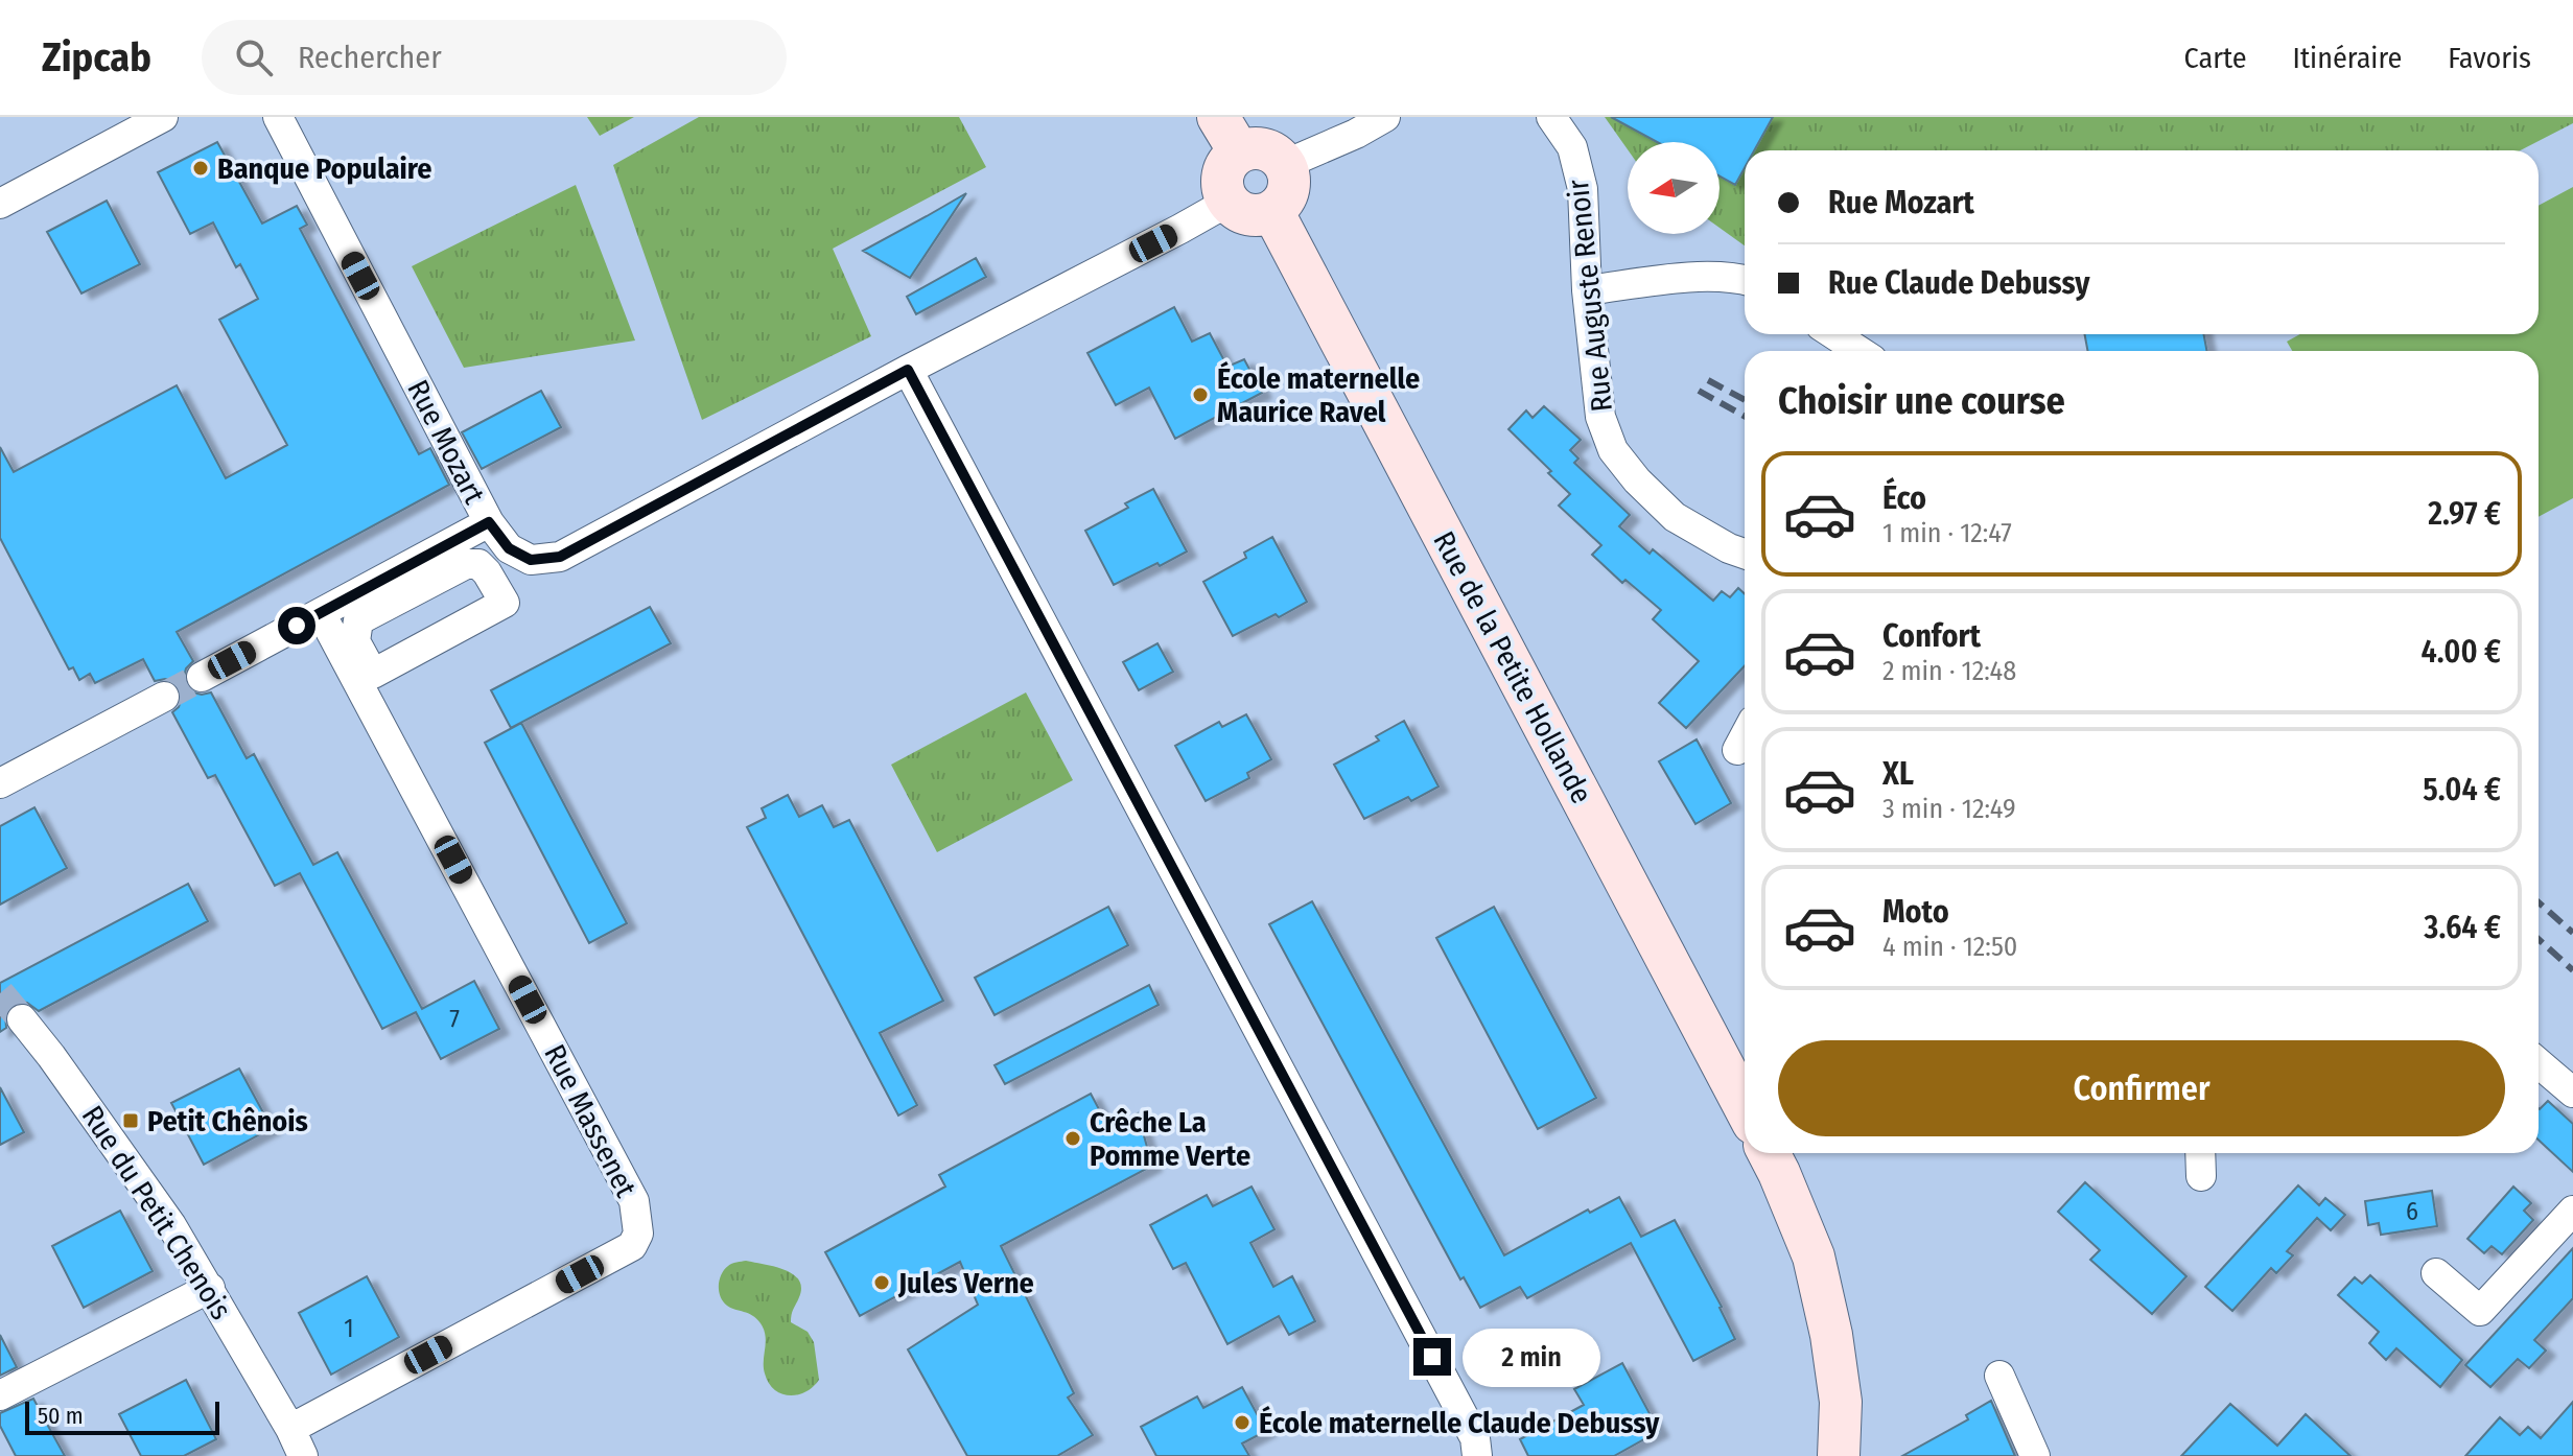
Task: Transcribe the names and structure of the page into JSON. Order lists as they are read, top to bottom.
{
  "streets": {
    "street": [
      "Rue Auguste Renoir",
      "Rue Mozart",
      "Rue de la Petite Hollande",
      "Rue Massenet",
      "Rue du Petit Chenois"
    ]
  },
  "crossings": [
    ["Rue Mozart", "Rue Massenet"],
    ["Rue Massenet", "Rue du Petit Chenois"]
  ],
  "places": {
    "other": [
      "Banque Populaire",
      "École maternelle Maurice Ravel",
      "Crêche La Pomme Verte",
      "Jules Verne",
      "École maternelle Claude Debussy"
    ],
    "transit": ["Petit Chênois"]
  },
  "house_numbers": ["7", "6", "1"],
  "scale_bar": "50 m",
  "north": "left",
  "page": {
    "header": "Zipcab",
    "search": "Rechercher",
    "nav": ["Carte", "Itinéraire", "Favoris"],
    "banner": ["Rue Mozart", "Rue Claude Debussy"],
    "heading": "Choisir une course",
    "list": [
      {
        "name": "Éco",
        "note": "1 min · 12:47",
        "value": "2.97 €"
      },
      {
        "name": "Confort",
        "note": "2 min · 12:48",
        "value": "4.00 €"
      },
      {
        "name": "XL",
        "note": "3 min · 12:49",
        "value": "5.04 €"
      },
      {
        "name": "Moto",
        "note": "4 min · 12:50",
        "value": "3.64 €"
      }
    ],
    "buttons": "Confirmer",
    "bubble": "2 min",
    "scale": "50 m"
  }
}
